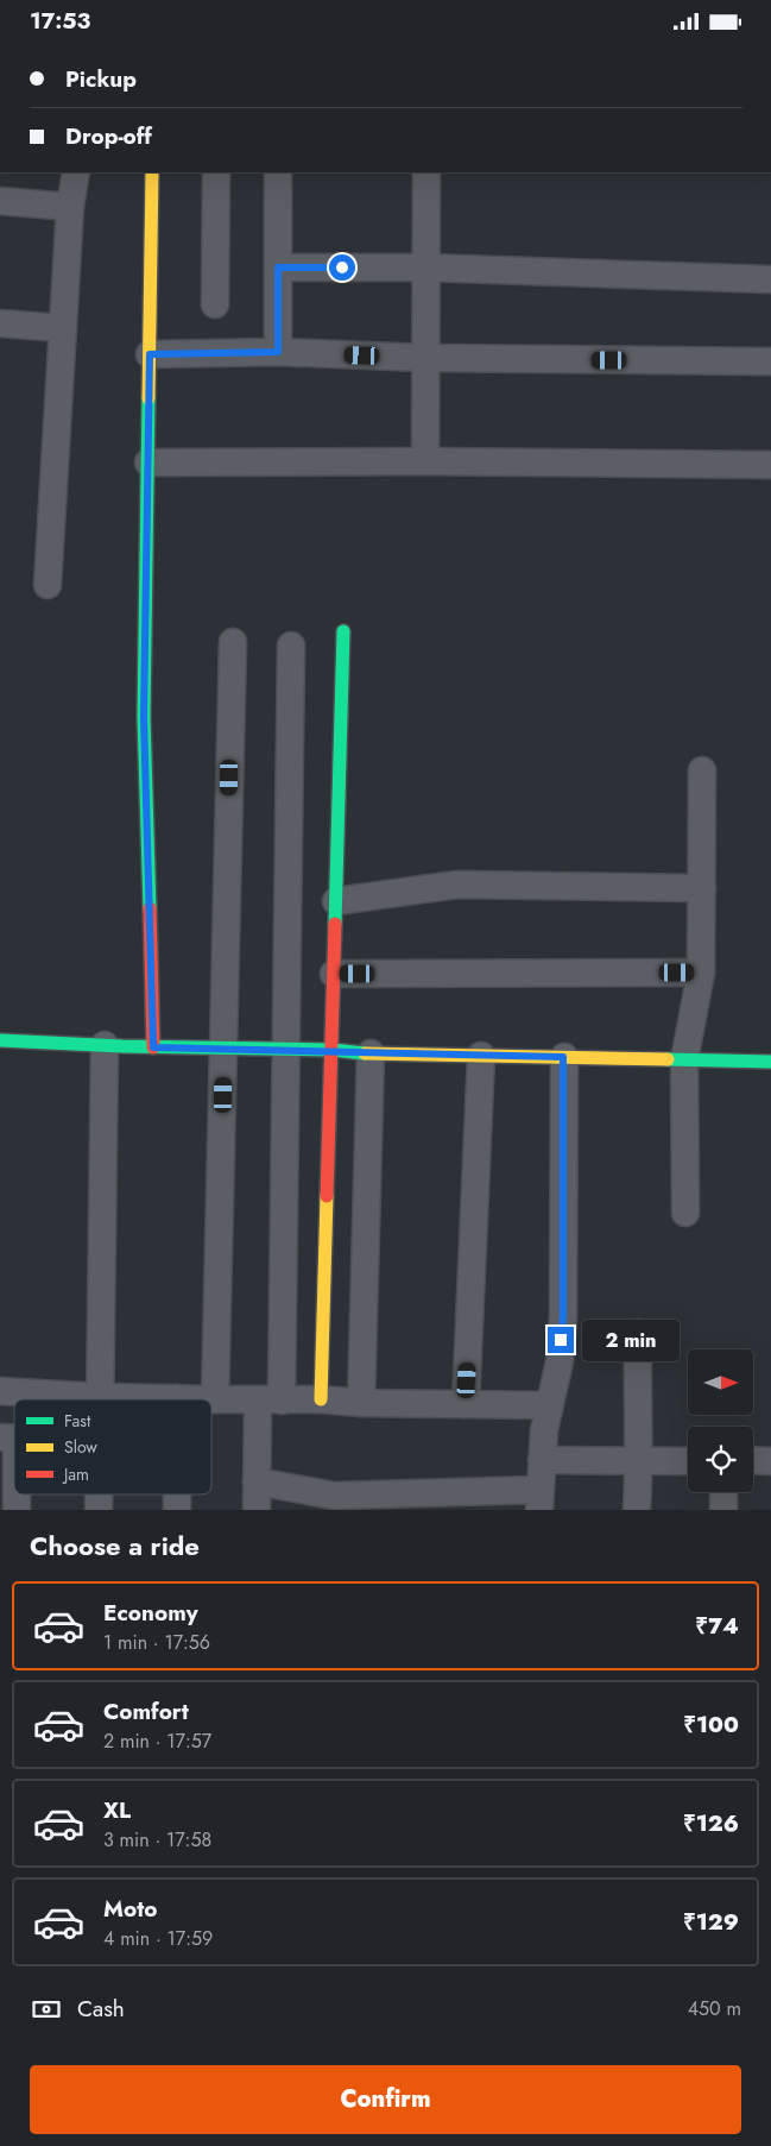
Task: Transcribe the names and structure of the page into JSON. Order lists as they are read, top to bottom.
{
  "legend": ["Fast", "Slow", "Jam"],
  "north": "right",
  "page": {
    "status": "17:53",
    "banner": ["Pickup", "Drop-off"],
    "bubble": "2 min",
    "heading": "Choose a ride",
    "list": [
      {
        "name": "Economy",
        "note": "1 min · 17:56",
        "value": "₹74"
      },
      {
        "name": "Comfort",
        "note": "2 min · 17:57",
        "value": "₹100"
      },
      {
        "name": "XL",
        "note": "3 min · 17:58",
        "value": "₹126"
      },
      {
        "name": "Moto",
        "note": "4 min · 17:59",
        "value": "₹129"
      }
    ],
    "pay": ["Cash", "450 m"],
    "buttons": "Confirm"
  }
}
